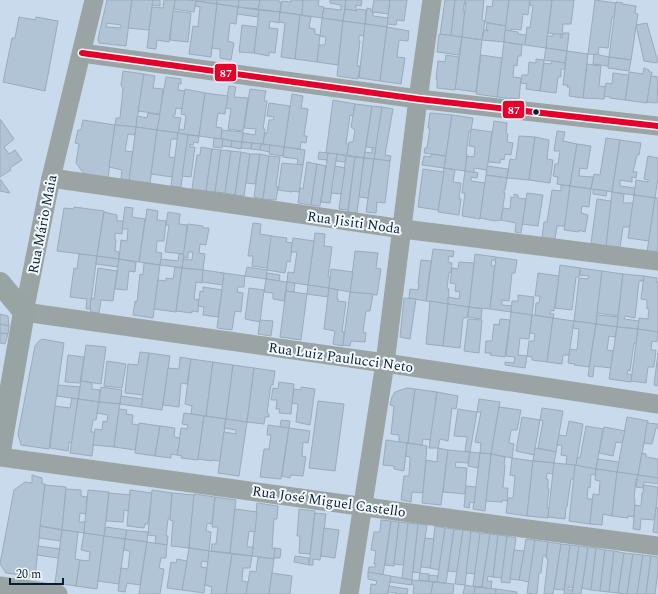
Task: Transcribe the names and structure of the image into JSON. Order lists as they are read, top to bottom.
{
  "streets": {
    "street": [
      "Rua Jisiti Noda",
      "Rua Mário Maia",
      "Rua Luiz Paulucci Neto",
      "Rua José Miguel Castello"
    ]
  },
  "crossings": [
    ["Rua Jisiti Noda", "Rua Mário Maia"],
    ["Rua Mário Maia", "Rua Luiz Paulucci Neto"]
  ],
  "lines": ["transit line 87"],
  "scale_bar": "20 m"
}
